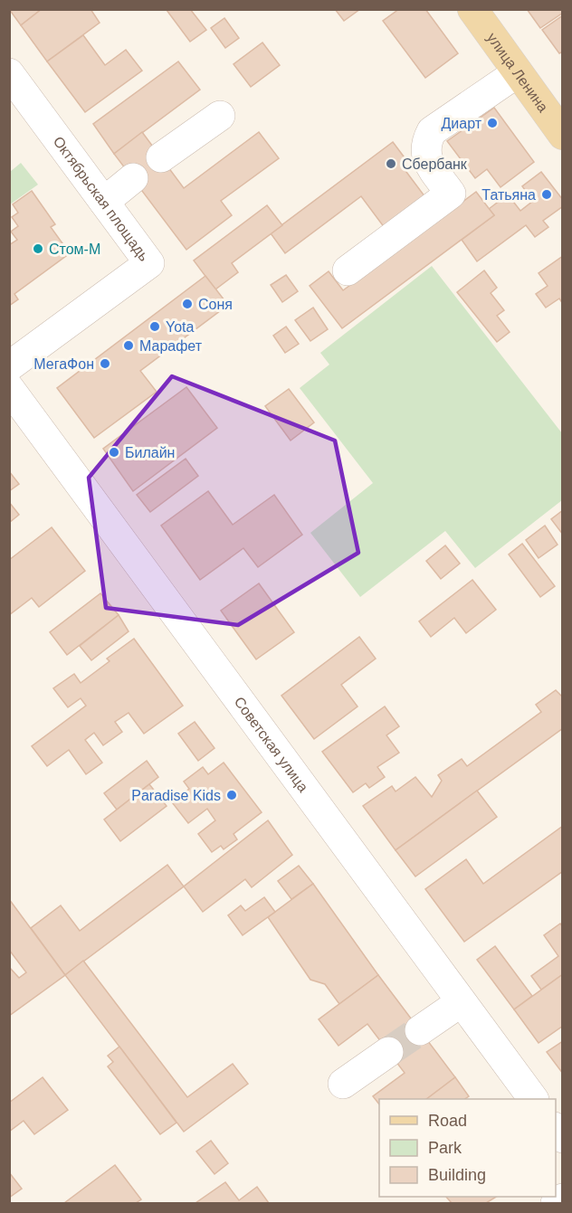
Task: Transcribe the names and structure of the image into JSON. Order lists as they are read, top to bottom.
{
  "streets": {
    "main road": ["улица Ленина"],
    "street": ["Октябрьская площадь", "Советская улица"]
  },
  "places": [
    "Диарт",
    "Сбербанк",
    "Татьяна",
    "Стом-М",
    "Соня",
    "Yota",
    "Марафет",
    "МегаФон",
    "Билайн",
    "Paradise Kids"
  ],
  "legend": ["Road", "Park", "Building"]
}
